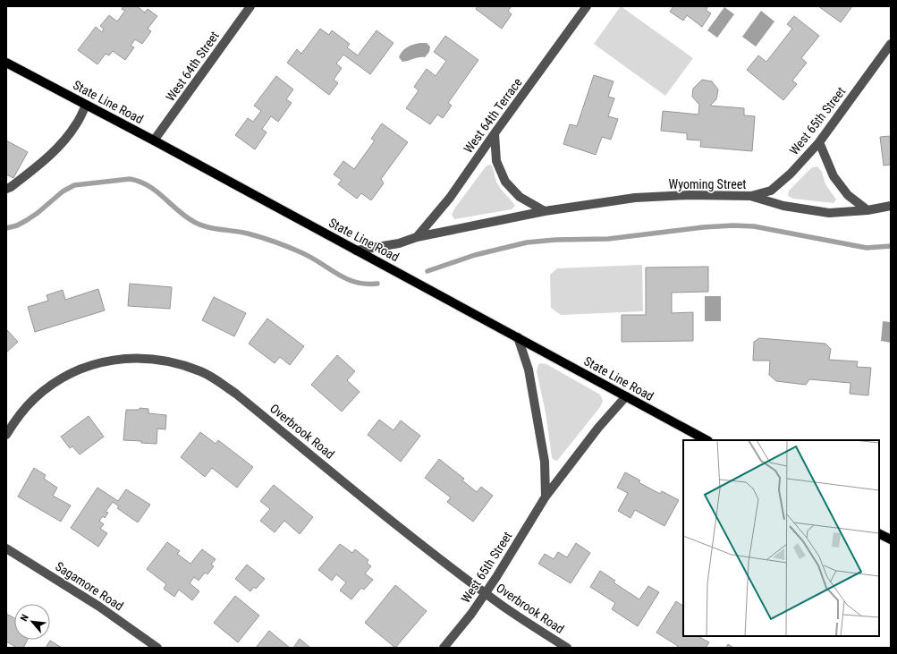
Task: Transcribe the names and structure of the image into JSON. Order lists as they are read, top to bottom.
{
  "streets": {
    "main road": ["State Line Road"],
    "street": [
      "West 64th Street",
      "West 64th Terrace",
      "West 65th Street",
      "Wyoming Street",
      "Overbrook Road",
      "Sagamore Road"
    ]
  },
  "crossings": [
    ["West 64th Street", "State Line Road"],
    ["State Line Road", "West 65th Street"],
    ["State Line Road", "Wyoming Street"],
    ["West 64th Terrace", "Wyoming Street"],
    ["West 65th Street", "Wyoming Street"],
    ["West 65th Street", "Overbrook Road"]
  ],
  "north": "top left"
}
